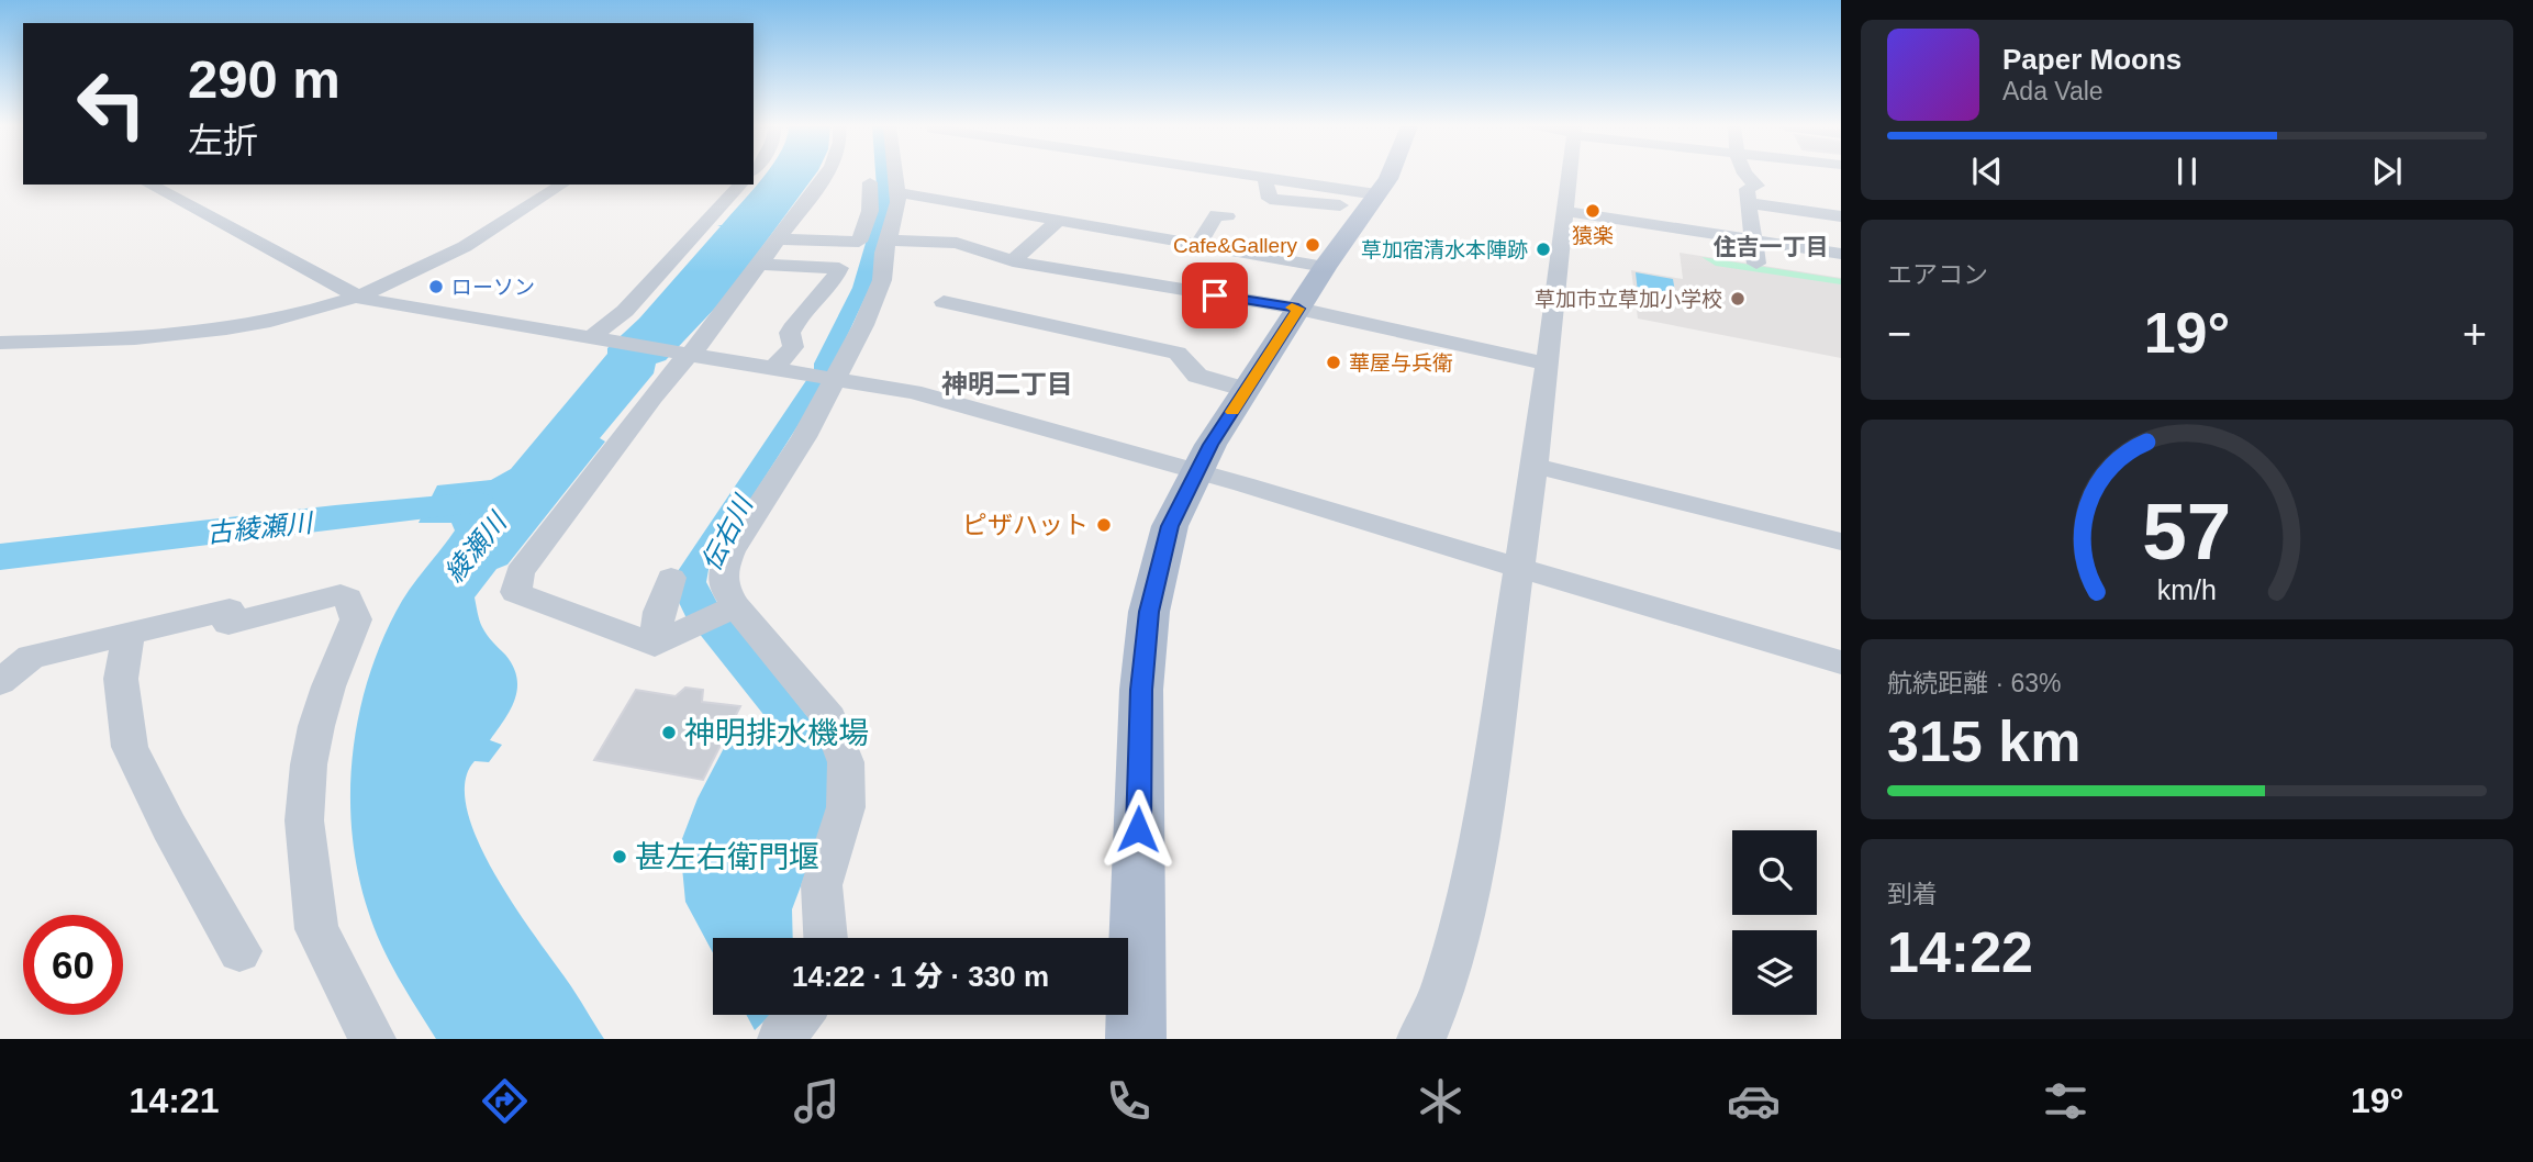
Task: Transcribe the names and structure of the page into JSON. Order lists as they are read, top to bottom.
{
  "districts": ["住吉一丁目", "神明二丁目"],
  "water": ["古綾瀬川", "伝右川", "綾瀬川"],
  "places": [
    "猿楽",
    "Cafe&Gallery",
    "草加宿清水本陣跡",
    "ローソン",
    "草加市立草加小学校",
    "華屋与兵衛",
    "ピザハット",
    "神明排水機場",
    "甚左右衛門堰"
  ],
  "page": {
    "turn": ["290 m", "左折"],
    "song": ["Paper Moons", "Ada Vale"],
    "tile": [
      "エアコン",
      ["航続距離 · 63%", "315 km"],
      ["到着", "14:22"]
    ],
    "heat": ["−", "19°", "+"],
    "limit": "60",
    "trip": "14:22 · 1 分 · 330 m",
    "tabs": ["14:21", "19°"],
    "gauge": ["57", "km/h"]
  }
}
